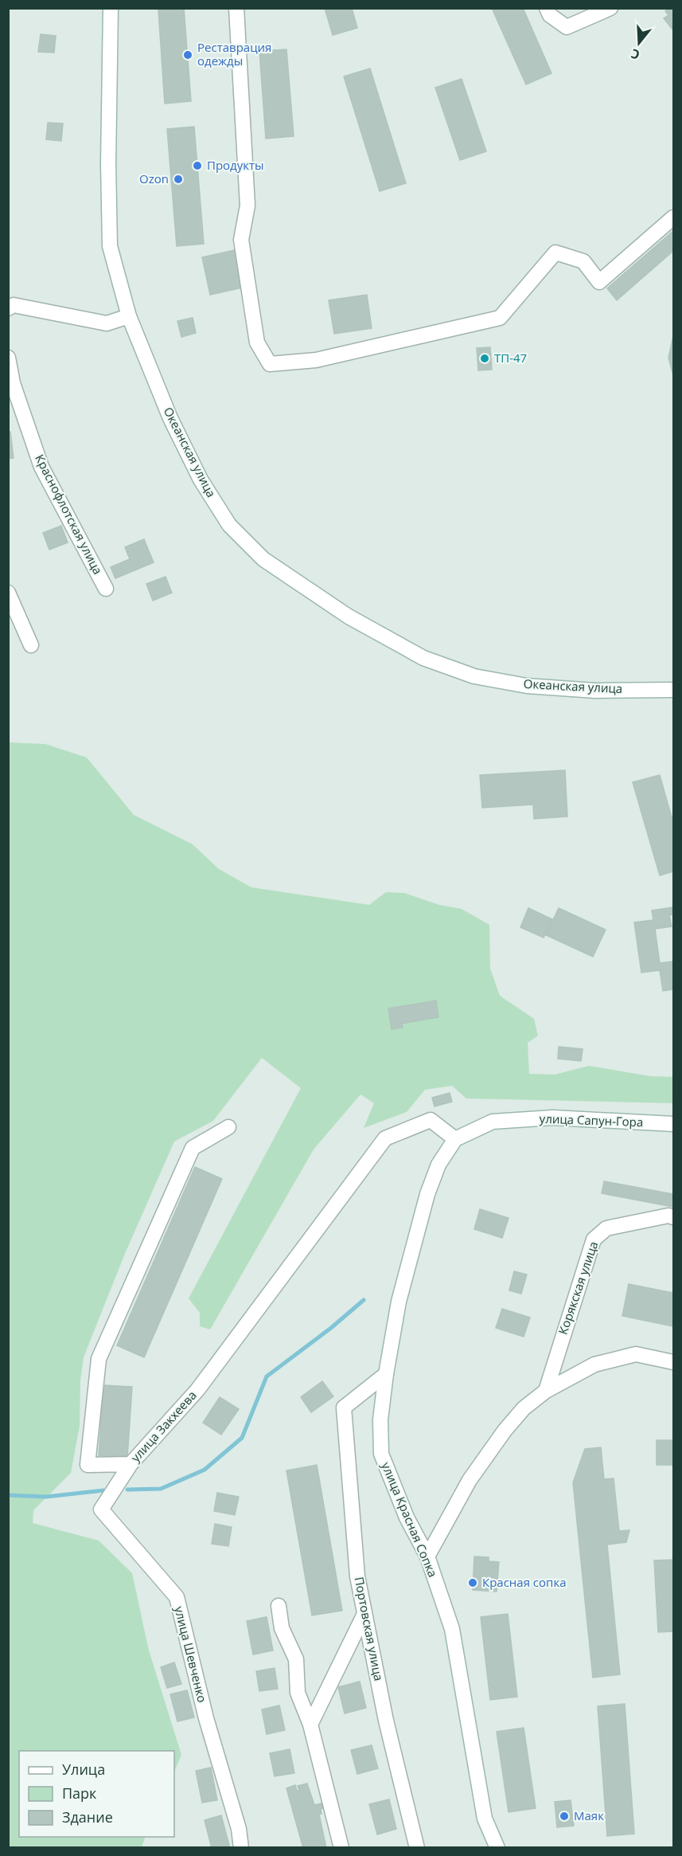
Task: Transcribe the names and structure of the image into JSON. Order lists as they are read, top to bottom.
{
  "streets": {
    "street": [
      "Океанская улица",
      "Краснофлотская улица",
      "улица Сапун-Гора",
      "Корякская улица",
      "улица Закхеева",
      "улица Красная Сопка",
      "Портовская улица",
      "улица Шевченко"
    ]
  },
  "crossings": [
    ["улица Сапун-Гора", "улица Закхеева"],
    ["улица Сапун-Гора", "улица Красная Сопка"],
    ["улица Закхеева", "улица Красная Сопка"],
    ["улица Закхеева", "улица Шевченко"],
    ["улица Красная Сопка", "Портовская улица"]
  ],
  "places": [
    "Реставрация одежды",
    "Продукты",
    "Ozon",
    "ТП-47",
    "Красная сопка",
    "Маяк"
  ],
  "legend": ["Улица", "Парк", "Здание"],
  "north": "bottom"
}
